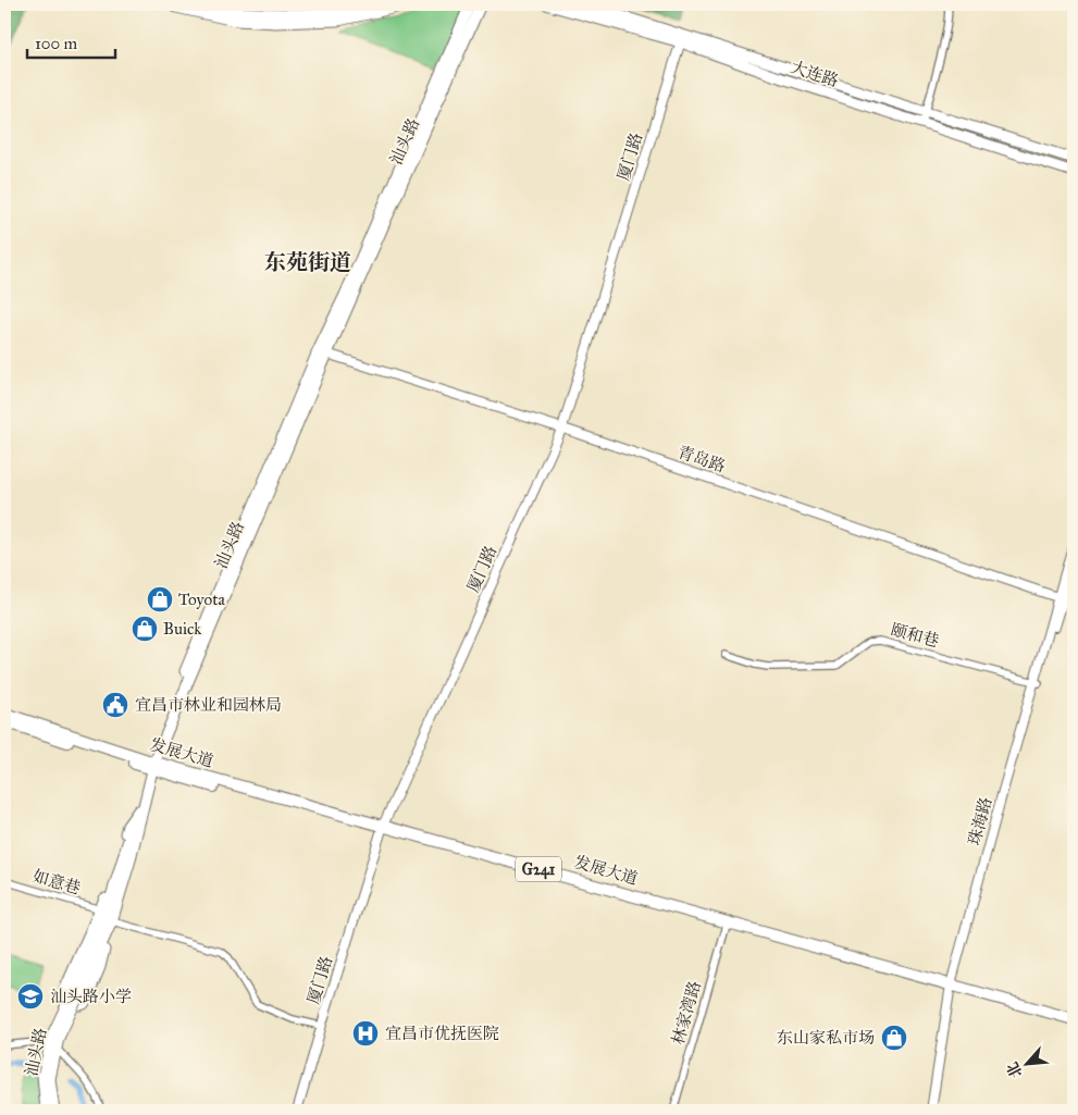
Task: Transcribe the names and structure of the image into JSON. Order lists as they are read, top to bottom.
{
  "streets": {
    "highway": ["发展大道", "G241"],
    "main road": ["大连路", "汕头路"],
    "street": [
      "厦门路",
      "青岛路",
      "颐和巷",
      "珠海路",
      "如意巷",
      "林家湾路"
    ]
  },
  "crossings": [
    ["大连路", "厦门路"],
    ["汕头路", "青岛路"],
    ["汕头路", "发展大道"],
    ["厦门路", "青岛路"],
    ["厦门路", "发展大道"],
    ["青岛路", "珠海路"],
    ["颐和巷", "珠海路"],
    ["发展大道", "珠海路"],
    ["发展大道", "林家湾路"]
  ],
  "districts": ["东苑街道"],
  "places": {
    "shop": ["Toyota", "Buick", "东山家私市场"],
    "public building": ["宜昌市林业和园林局"],
    "school or university": ["汕头路小学"],
    "hospital": ["宜昌市优抚医院"]
  },
  "scale_bar": "100 m",
  "north": "bottom left"
}
